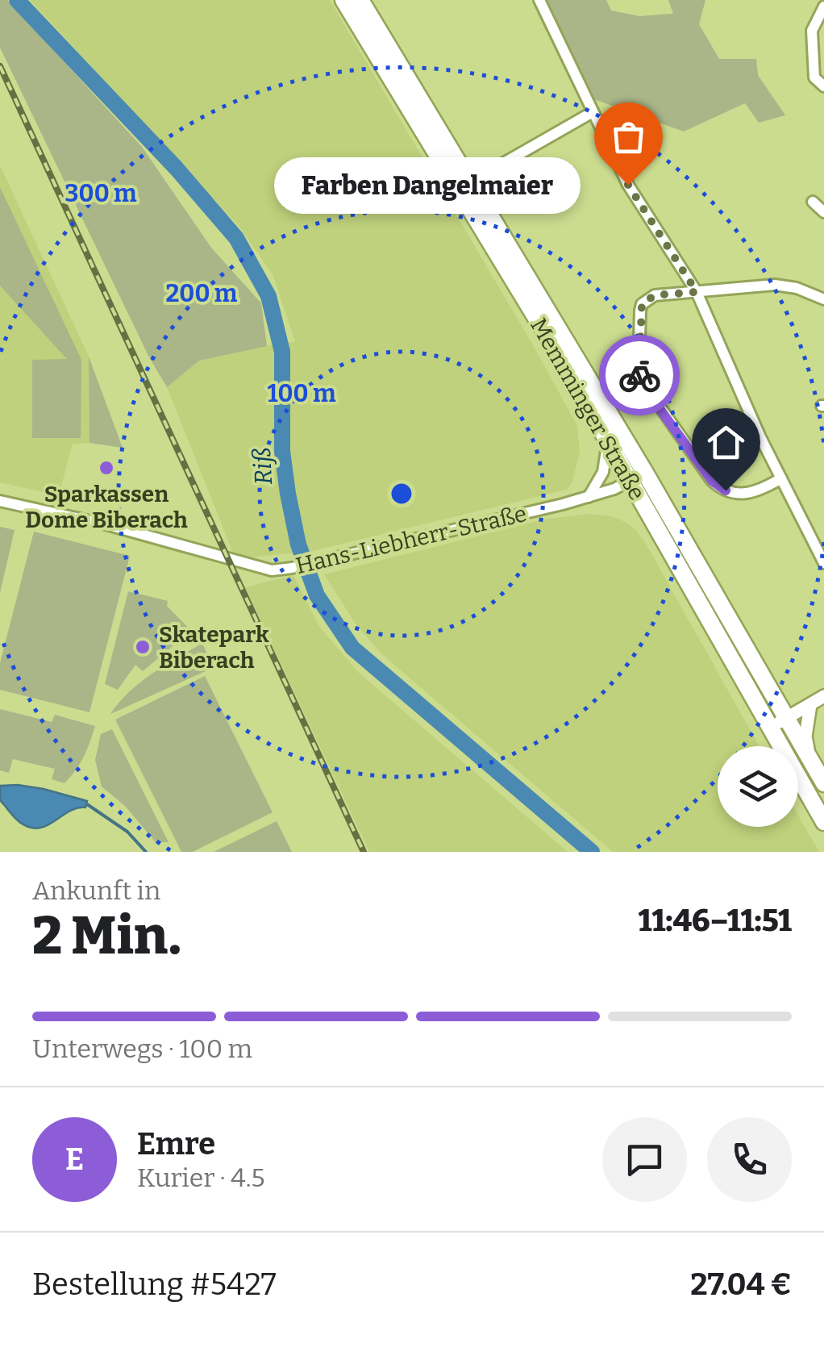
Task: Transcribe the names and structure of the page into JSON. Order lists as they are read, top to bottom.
{
  "streets": {
    "main road": ["Memminger Straße"],
    "street": ["Hans-Liebherr-Straße"]
  },
  "crossings": [
    ["Memminger Straße", "Hans-Liebherr-Straße"]
  ],
  "water": ["Riß"],
  "places": ["Farben Dangelmaier", "Sparkassen Dome Biberach", "Skatepark Biberach"],
  "page": {
    "bubble": "Farben Dangelmaier",
    "heading": ["2 Min.", "Ankunft in", "11:46–11:51"],
    "panel": [
      "Emre",
      "Kurier · 4.5",
      "Bestellung #5427",
      "27.04 €"
    ],
    "bar": "Unterwegs · 100 m",
    "round": "E"
  },
  "rings": ["300 m", "200 m", "100 m"]
}
